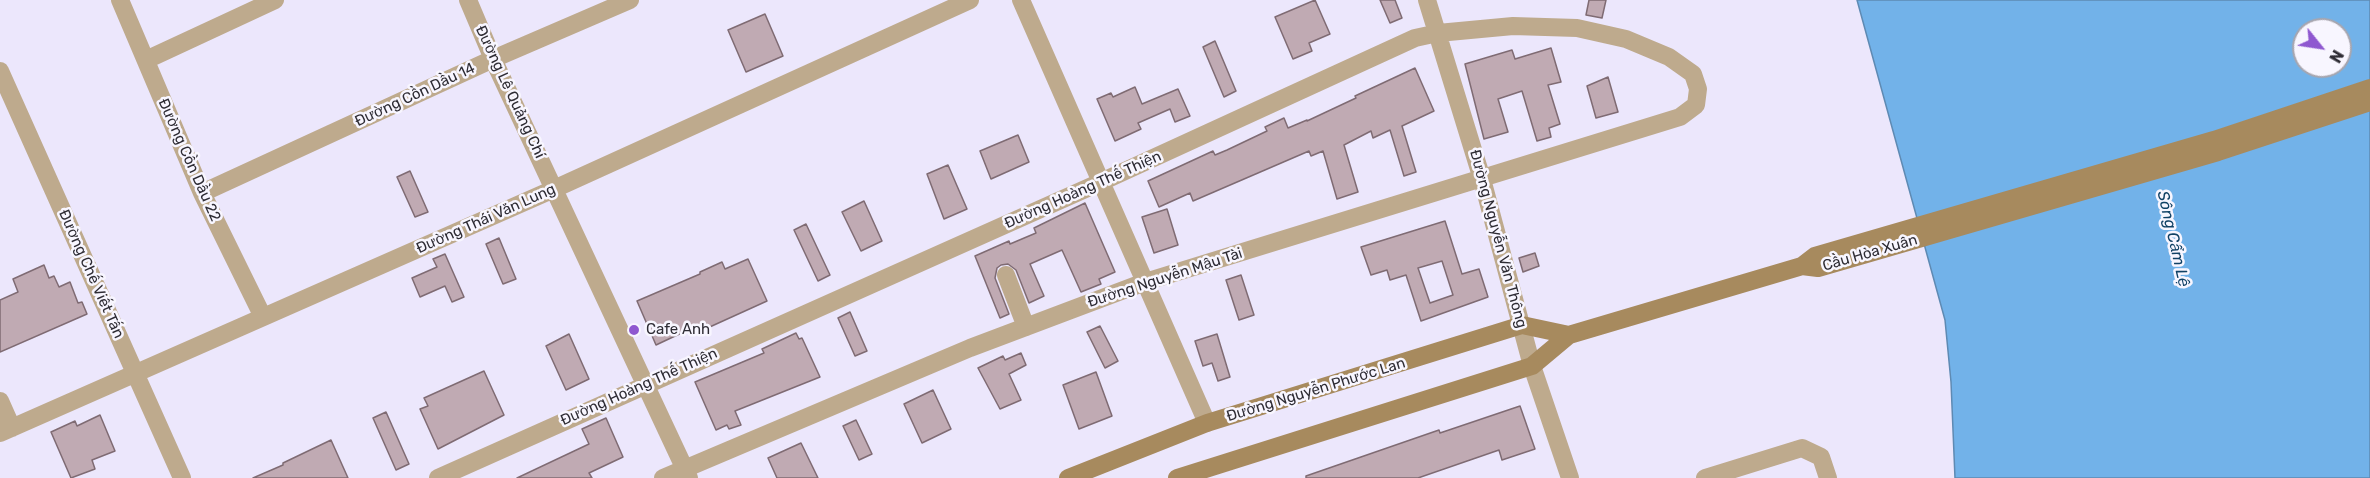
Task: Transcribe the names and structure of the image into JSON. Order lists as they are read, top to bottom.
{
  "streets": {
    "main road": ["Cầu Hòa Xuân", "Đường Nguyễn Phước Lan"],
    "street": [
      "Đường Lê Quảng Chí",
      "Đường Cồn Dầu 14",
      "Đường Cồn Dầu 22",
      "Đường Hoàng Thế Thiện",
      "Đường Thái Văn Lung",
      "Đường Nguyễn Văn Thông",
      "Đường Chế Viết Tấn",
      "Đường Nguyễn Mậu Tài"
    ]
  },
  "crossings": [
    ["Đường Lê Quảng Chí", "Đường Cồn Dầu 14"],
    ["Đường Lê Quảng Chí", "Đường Hoàng Thế Thiện"],
    ["Đường Lê Quảng Chí", "Đường Thái Văn Lung"],
    ["Đường Lê Quảng Chí", "Đường Nguyễn Mậu Tài"],
    ["Đường Cồn Dầu 14", "Đường Cồn Dầu 22"],
    ["Đường Cồn Dầu 22", "Đường Thái Văn Lung"],
    ["Đường Hoàng Thế Thiện", "Đường Nguyễn Văn Thông"],
    ["Đường Hoàng Thế Thiện", "Đường Nguyễn Mậu Tài"],
    ["Đường Thái Văn Lung", "Đường Chế Viết Tấn"],
    ["Đường Nguyễn Văn Thông", "Đường Nguyễn Mậu Tài"],
    ["Đường Nguyễn Văn Thông", "Đường Nguyễn Phước Lan"],
    ["Cầu Hòa Xuân", "Đường Nguyễn Phước Lan"]
  ],
  "water": ["Sông Cẩm Lệ"],
  "places": ["Cafe Anh"],
  "north": "bottom right"
}
